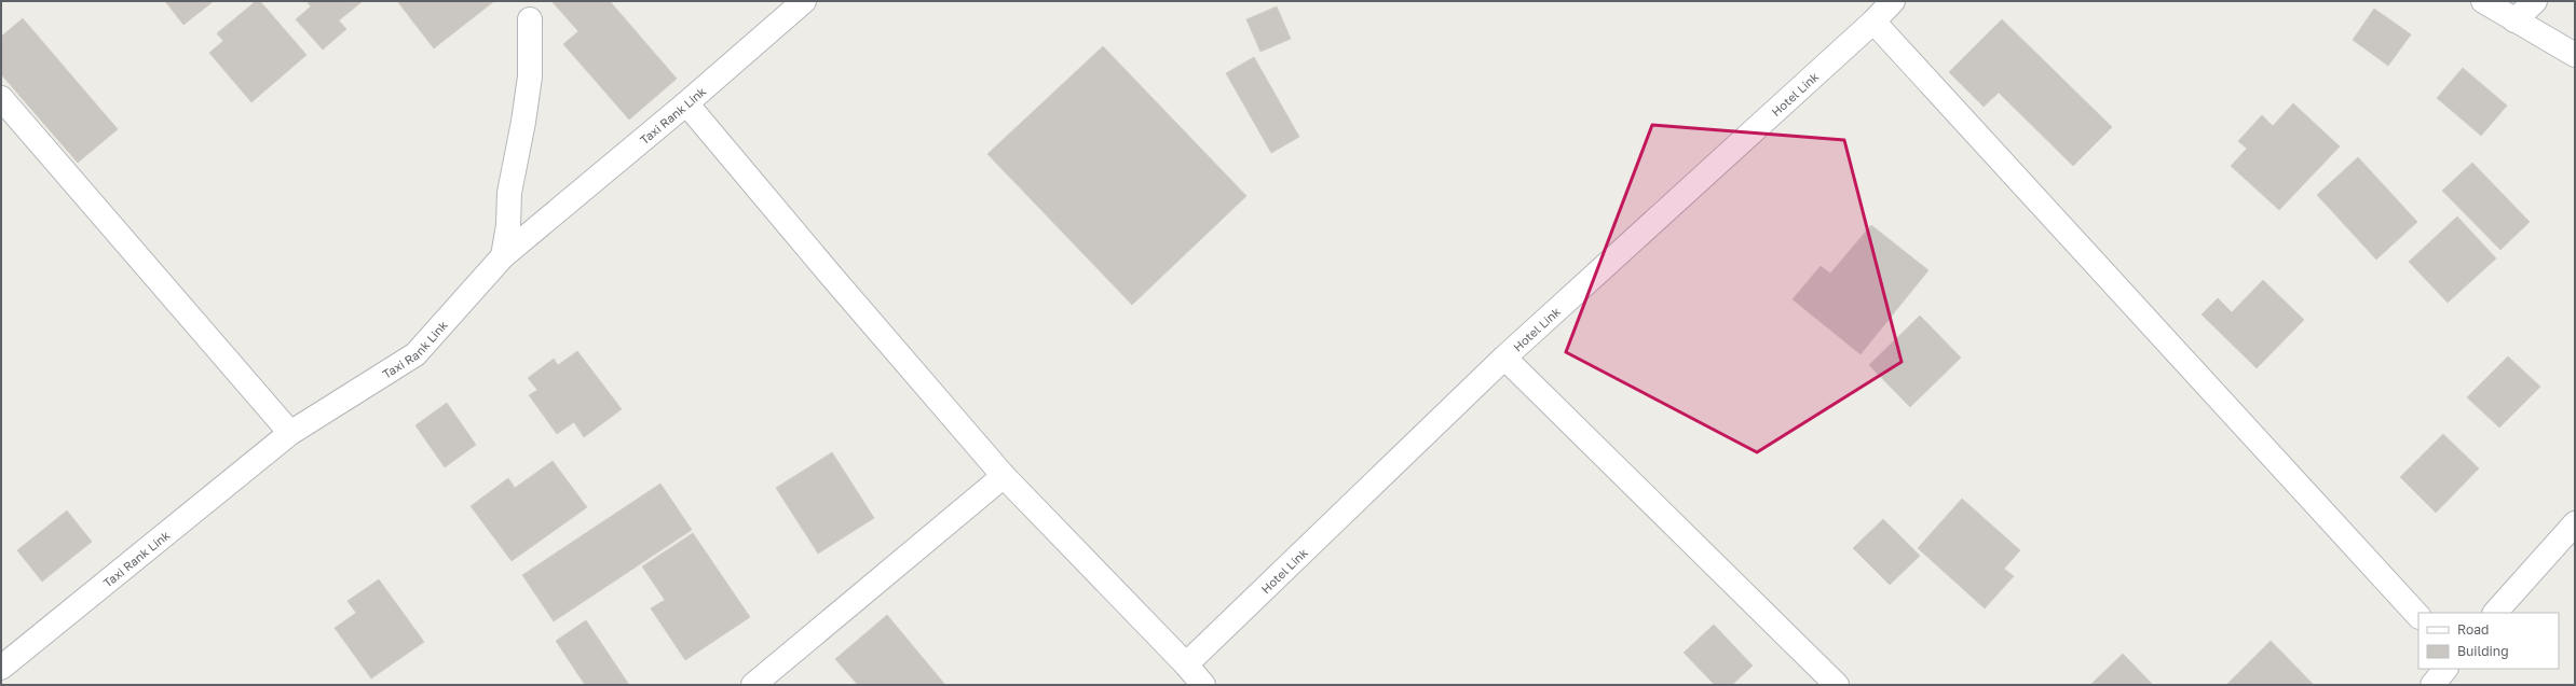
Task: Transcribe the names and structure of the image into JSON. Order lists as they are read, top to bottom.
{
  "streets": {
    "street": ["Hotel Link", "Taxi Rank Link"]
  },
  "legend": ["Road", "Building"]
}
